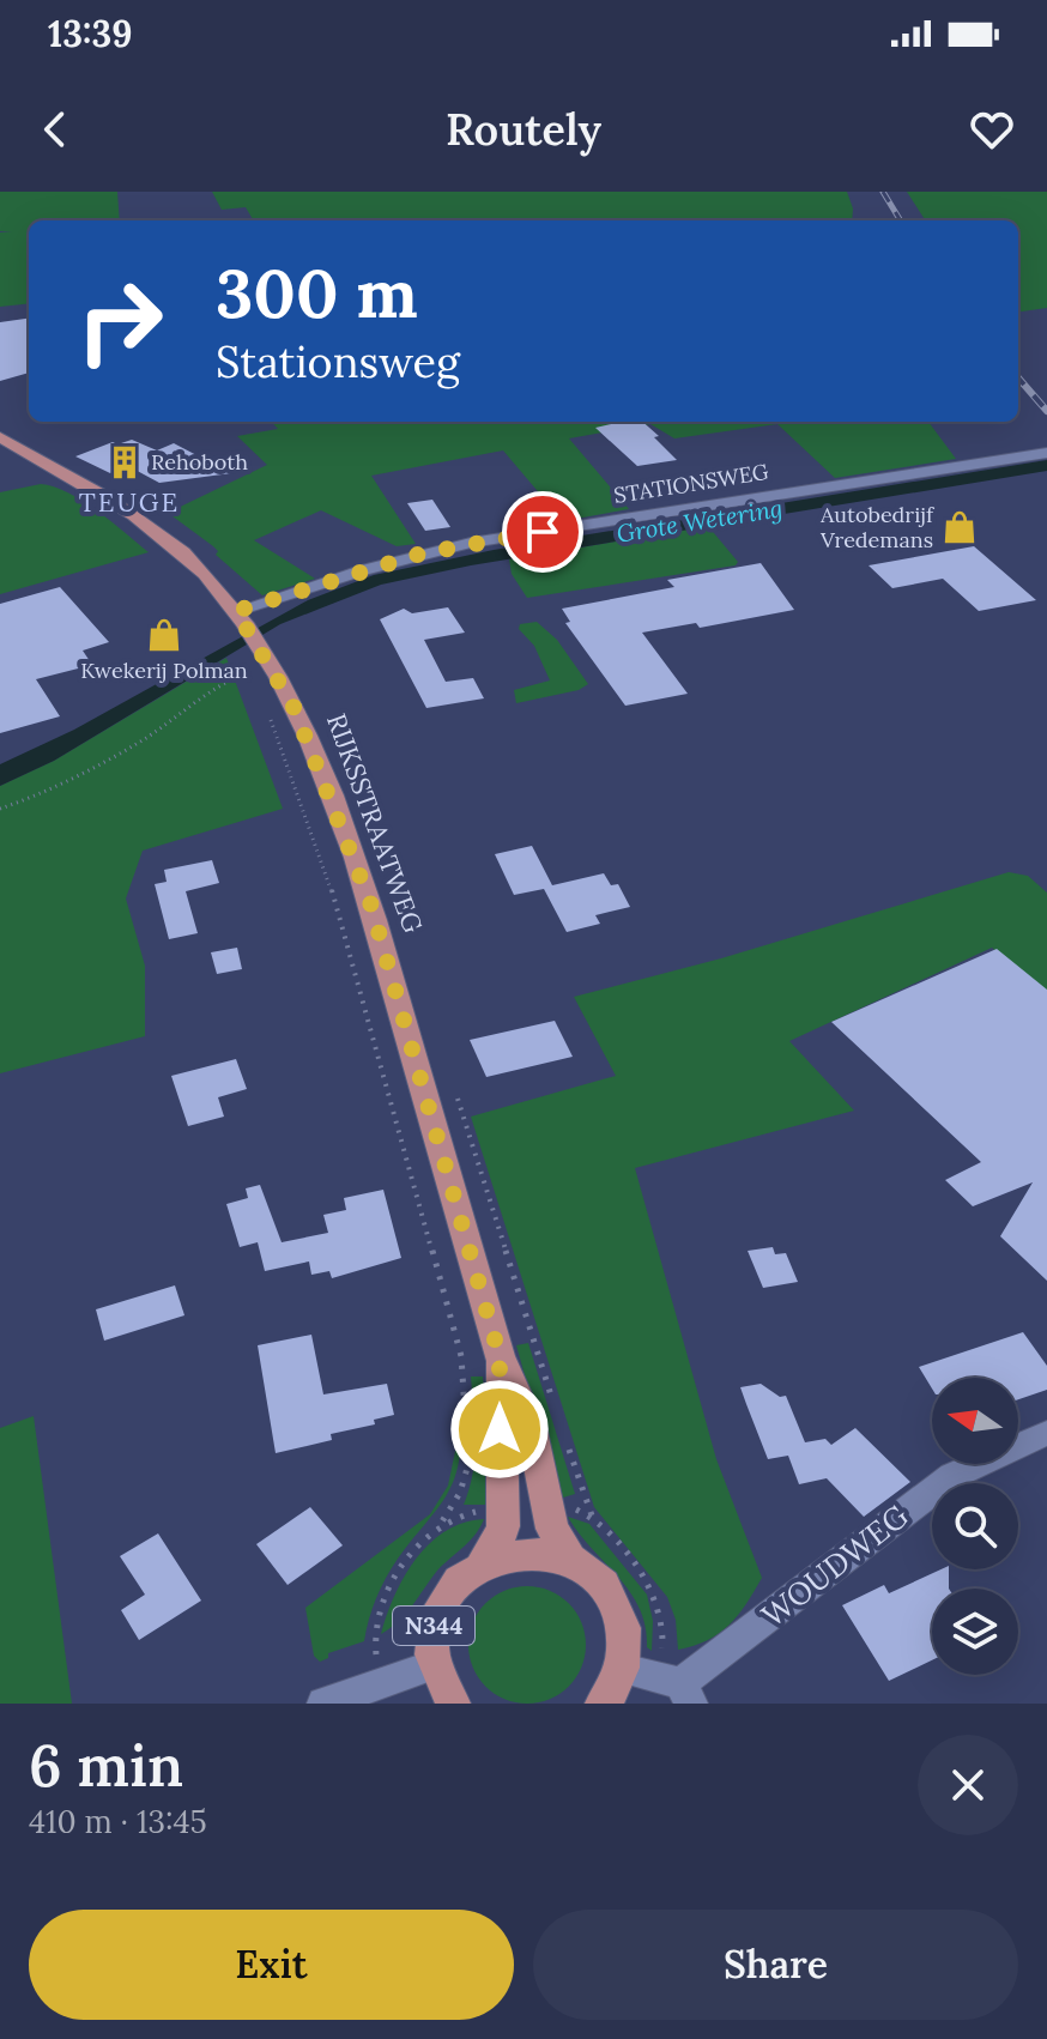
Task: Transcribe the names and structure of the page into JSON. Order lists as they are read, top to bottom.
{
  "streets": {
    "main road": ["RIJKSSTRAATWEG", "N344"],
    "street": ["STATIONSWEG", "WOUDWEG"]
  },
  "crossings": [
    ["STATIONSWEG", "RIJKSSTRAATWEG"],
    ["RIJKSSTRAATWEG", "N344"],
    ["WOUDWEG", "N344"]
  ],
  "districts": ["TEUGE"],
  "water": ["Grote Wetering"],
  "places": {
    "building": ["Rehoboth"],
    "shop": ["Autobedrijf Vredemans", "Kwekerij Polman"]
  },
  "north": "left",
  "page": {
    "status": "13:39",
    "header": "Routely",
    "turn": ["300 m", "Stationsweg"],
    "heading": ["6 min", "410 m · 13:45"],
    "buttons": ["Exit", "Share"]
  }
}
